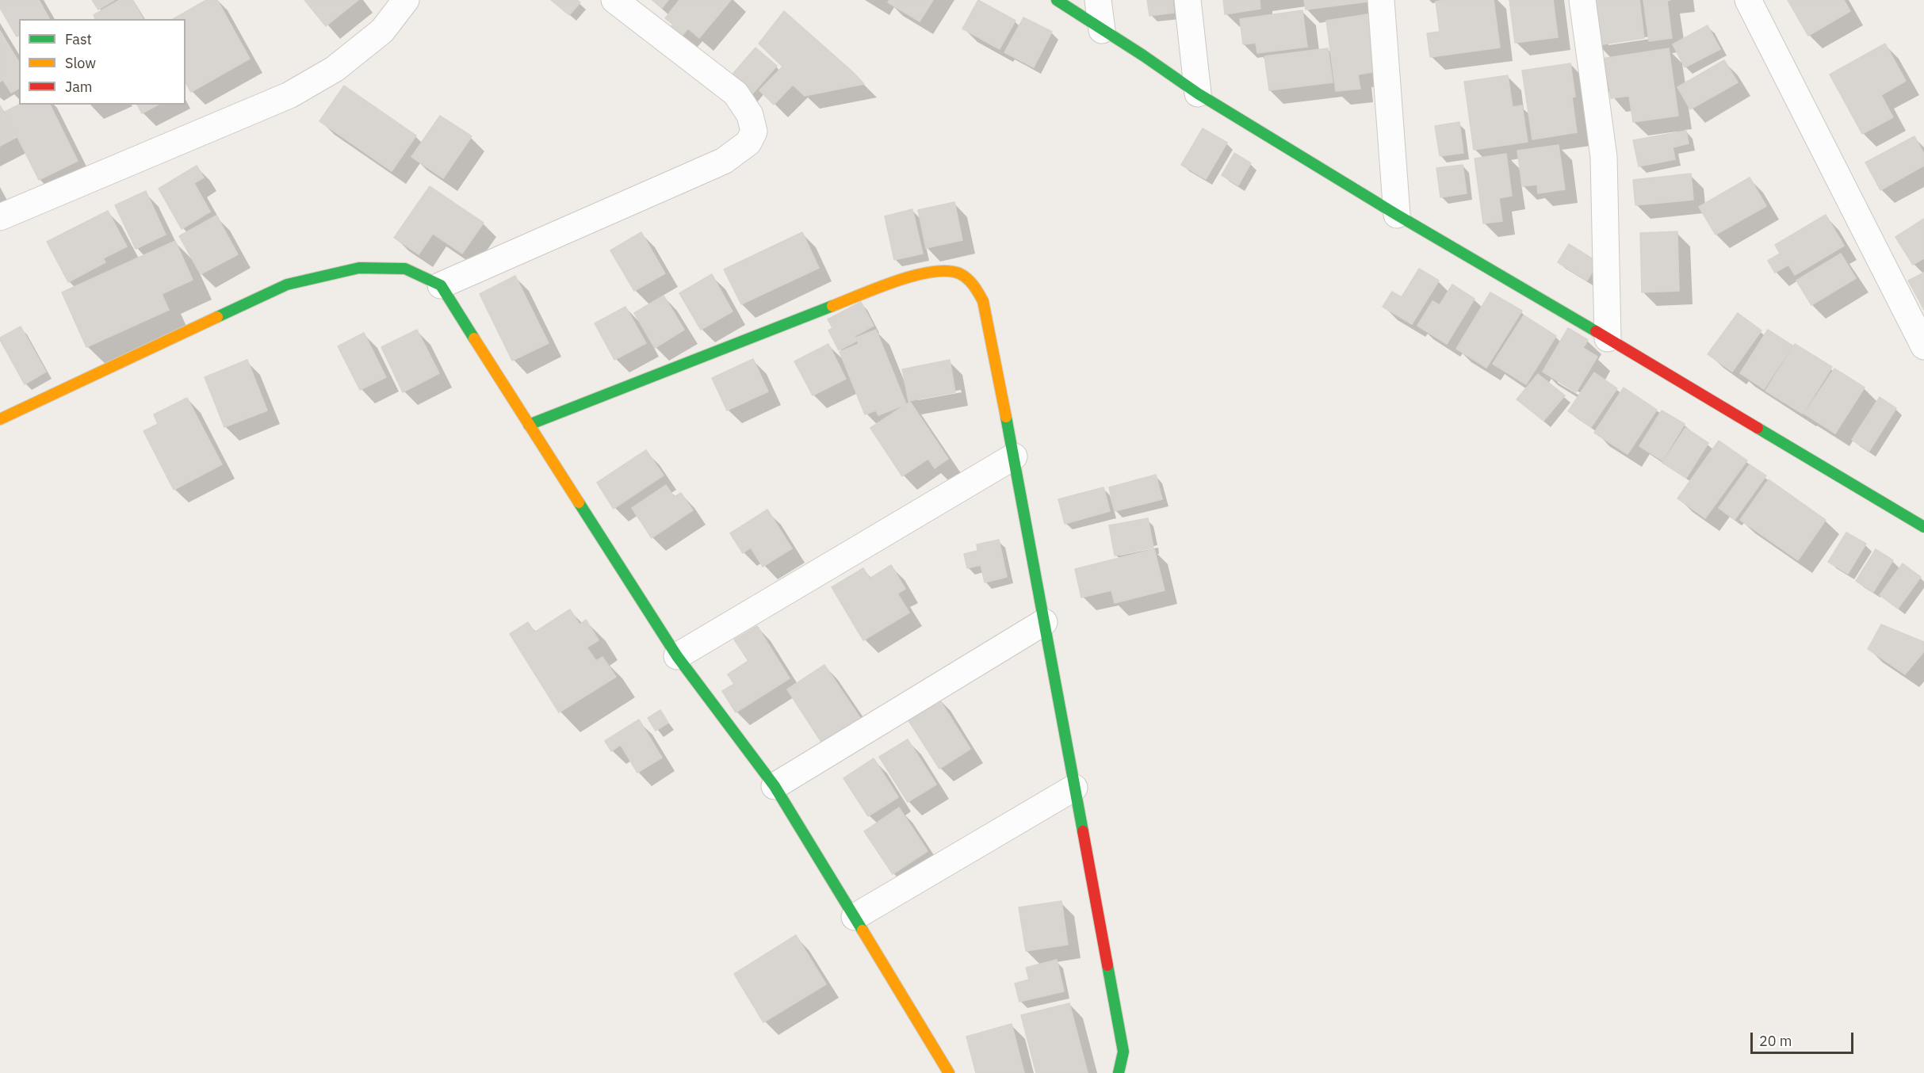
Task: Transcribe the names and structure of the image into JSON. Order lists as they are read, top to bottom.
{
  "legend": ["Fast", "Slow", "Jam"],
  "scale_bar": "20 m"
}
